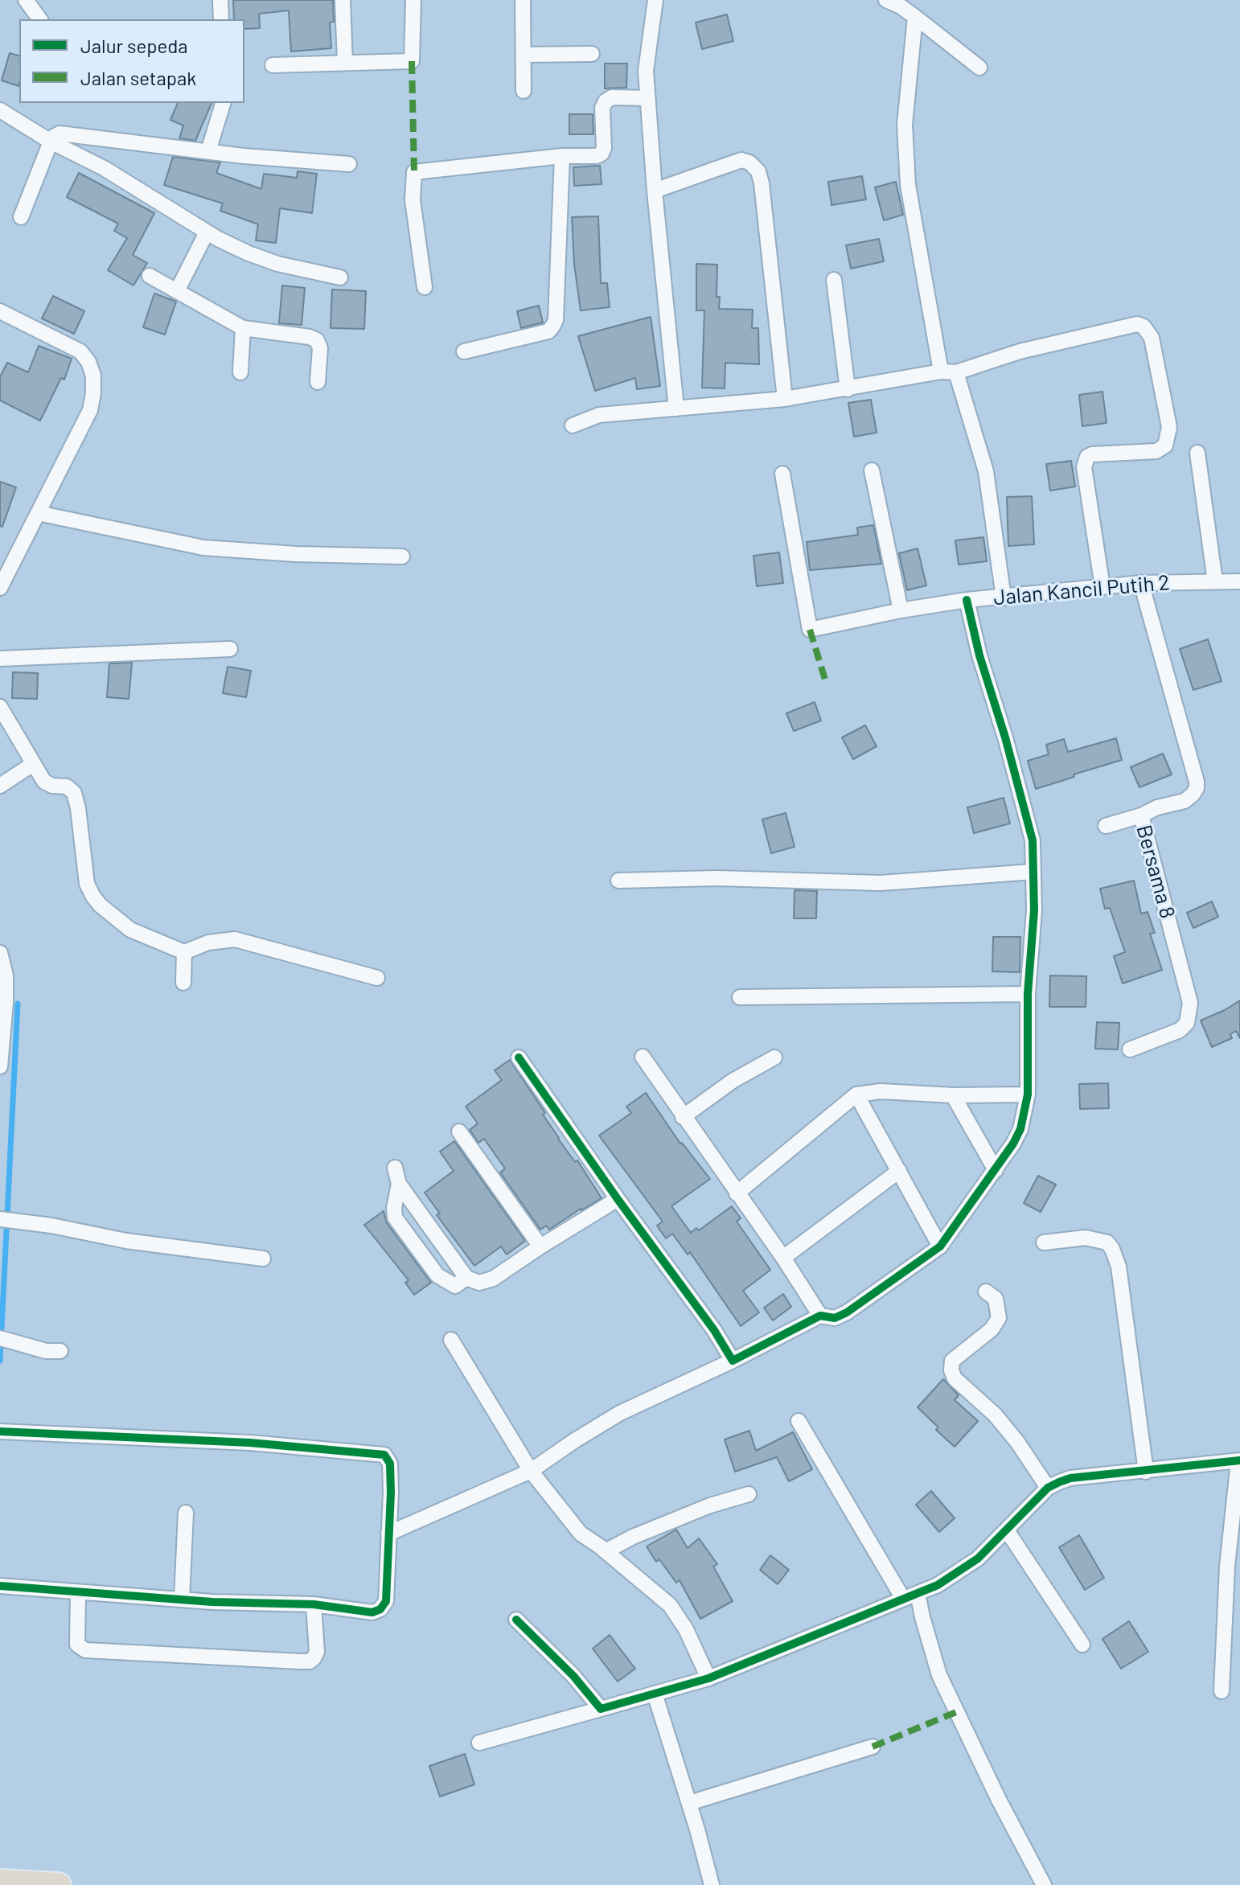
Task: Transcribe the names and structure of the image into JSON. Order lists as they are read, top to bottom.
{
  "streets": {
    "street": ["Jalan Kancil Putih 2", "Bersama 8"]
  },
  "crossings": [
    ["Jalan Kancil Putih 2", "Bersama 8"]
  ],
  "legend": ["Jalur sepeda", "Jalan setapak"]
}
